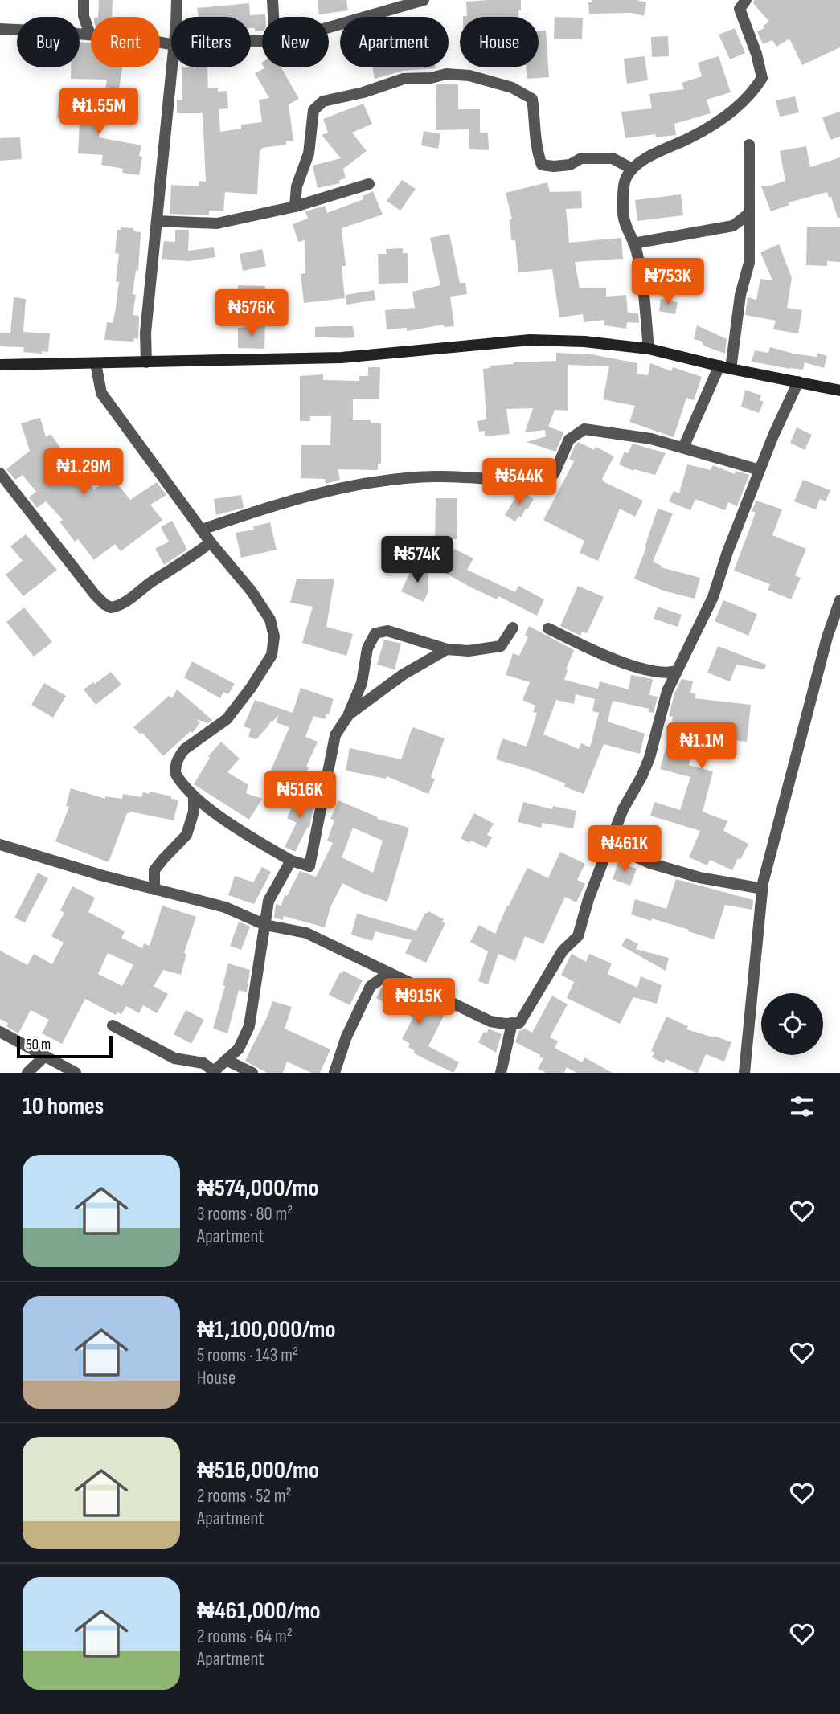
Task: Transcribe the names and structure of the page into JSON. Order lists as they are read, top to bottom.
{
  "scale_bar": "50 m",
  "page": {
    "chip": [
      "Buy",
      "Rent",
      "Filters",
      "New",
      "Apartment",
      "House"
    ],
    "price": [
      "₦1.55M",
      "₦753K",
      "₦576K",
      "₦1.29M",
      "₦544K",
      "₦574K",
      "₦1.1M",
      "₦516K",
      "₦461K",
      "₦915K"
    ],
    "scale": "50 m",
    "heading": "10 homes",
    "list": [
      {
        "name": "₦574,000/mo",
        "note": "3 rooms · 80 m² · Apartment"
      },
      {
        "name": "₦1,100,000/mo",
        "note": "5 rooms · 143 m² · House"
      },
      {
        "name": "₦516,000/mo",
        "note": "2 rooms · 52 m² · Apartment"
      },
      {
        "name": "₦461,000/mo",
        "note": "2 rooms · 64 m² · Apartment"
      }
    ]
  }
}
